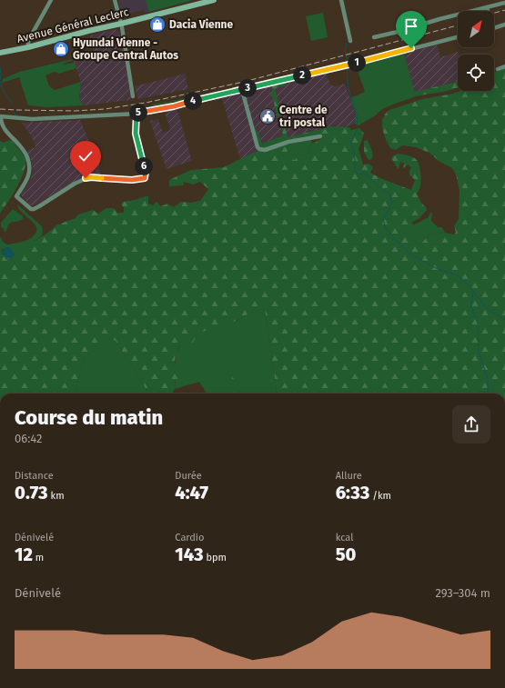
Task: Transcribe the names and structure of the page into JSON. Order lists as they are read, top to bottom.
{
  "streets": {
    "main road": ["Avenue Général Leclerc"]
  },
  "places": {
    "shop": ["Dacia Vienne", "Hyundai Vienne - Groupe Central Autos"],
    "public building": ["Centre de tri postal"]
  },
  "north": "top right",
  "page": {
    "pins": [
      "1",
      "2",
      "3",
      "4",
      "5",
      "6"
    ],
    "heading": ["Course du matin", "06:42"],
    "stats": [
      ["Distance", "0.73 km"],
      ["Durée", "4:47"],
      ["Allure", "6:33 /km"],
      ["Dénivelé", "12 m"],
      ["Cardio", "143 bpm"],
      ["kcal", "50"]
    ],
    "chart": ["Dénivelé", "293–304 m"]
  }
}
